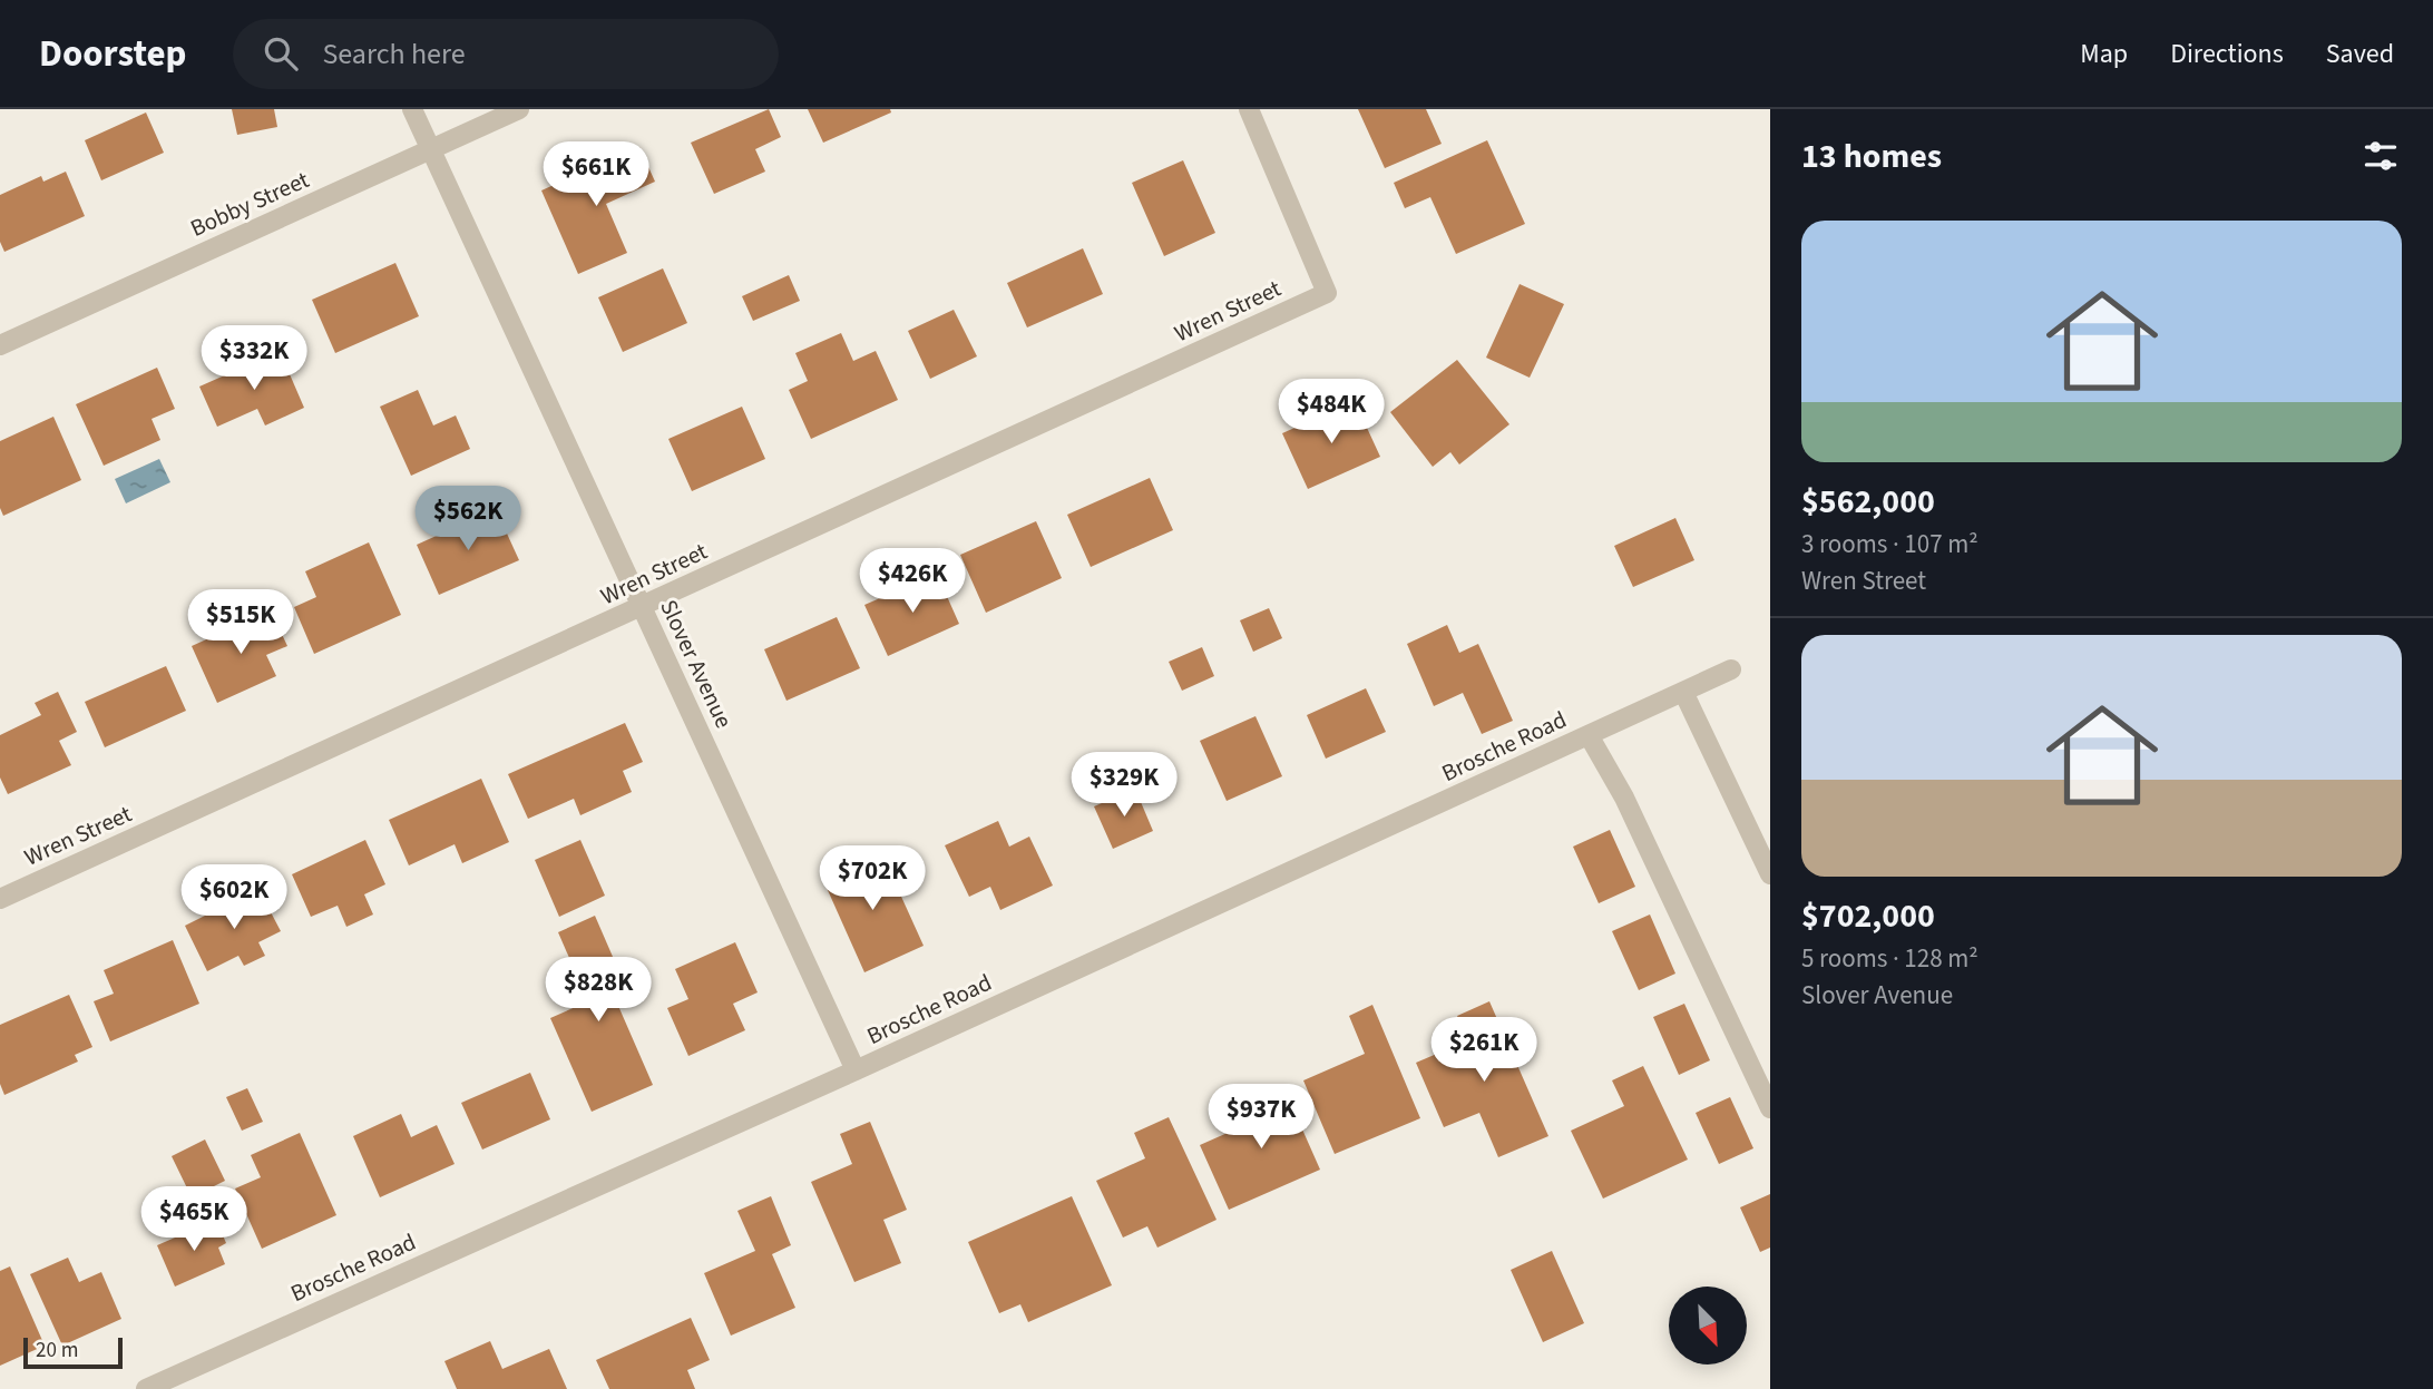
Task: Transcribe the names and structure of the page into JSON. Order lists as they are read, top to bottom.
{
  "streets": {
    "street": [
      "Bobby Street",
      "Wren Street",
      "Slover Avenue",
      "Brosche Road"
    ]
  },
  "crossings": [
    ["Bobby Street", "Slover Avenue"],
    ["Wren Street", "Slover Avenue"],
    ["Slover Avenue", "Brosche Road"]
  ],
  "scale_bar": "20 m",
  "north": "bottom right",
  "page": {
    "header": "Doorstep",
    "search": "Search here",
    "nav": ["Map", "Directions", "Saved"],
    "heading": "13 homes",
    "price": [
      "$661K",
      "$332K",
      "$484K",
      "$562K",
      "$426K",
      "$515K",
      "$329K",
      "$702K",
      "$602K",
      "$828K",
      "$261K",
      "$937K",
      "$465K"
    ],
    "list": [
      {
        "name": "$562,000",
        "note": "3 rooms · 107 m² · Wren Street"
      },
      {
        "name": "$702,000",
        "note": "5 rooms · 128 m² · Slover Avenue"
      }
    ],
    "scale": "20 m"
  }
}
